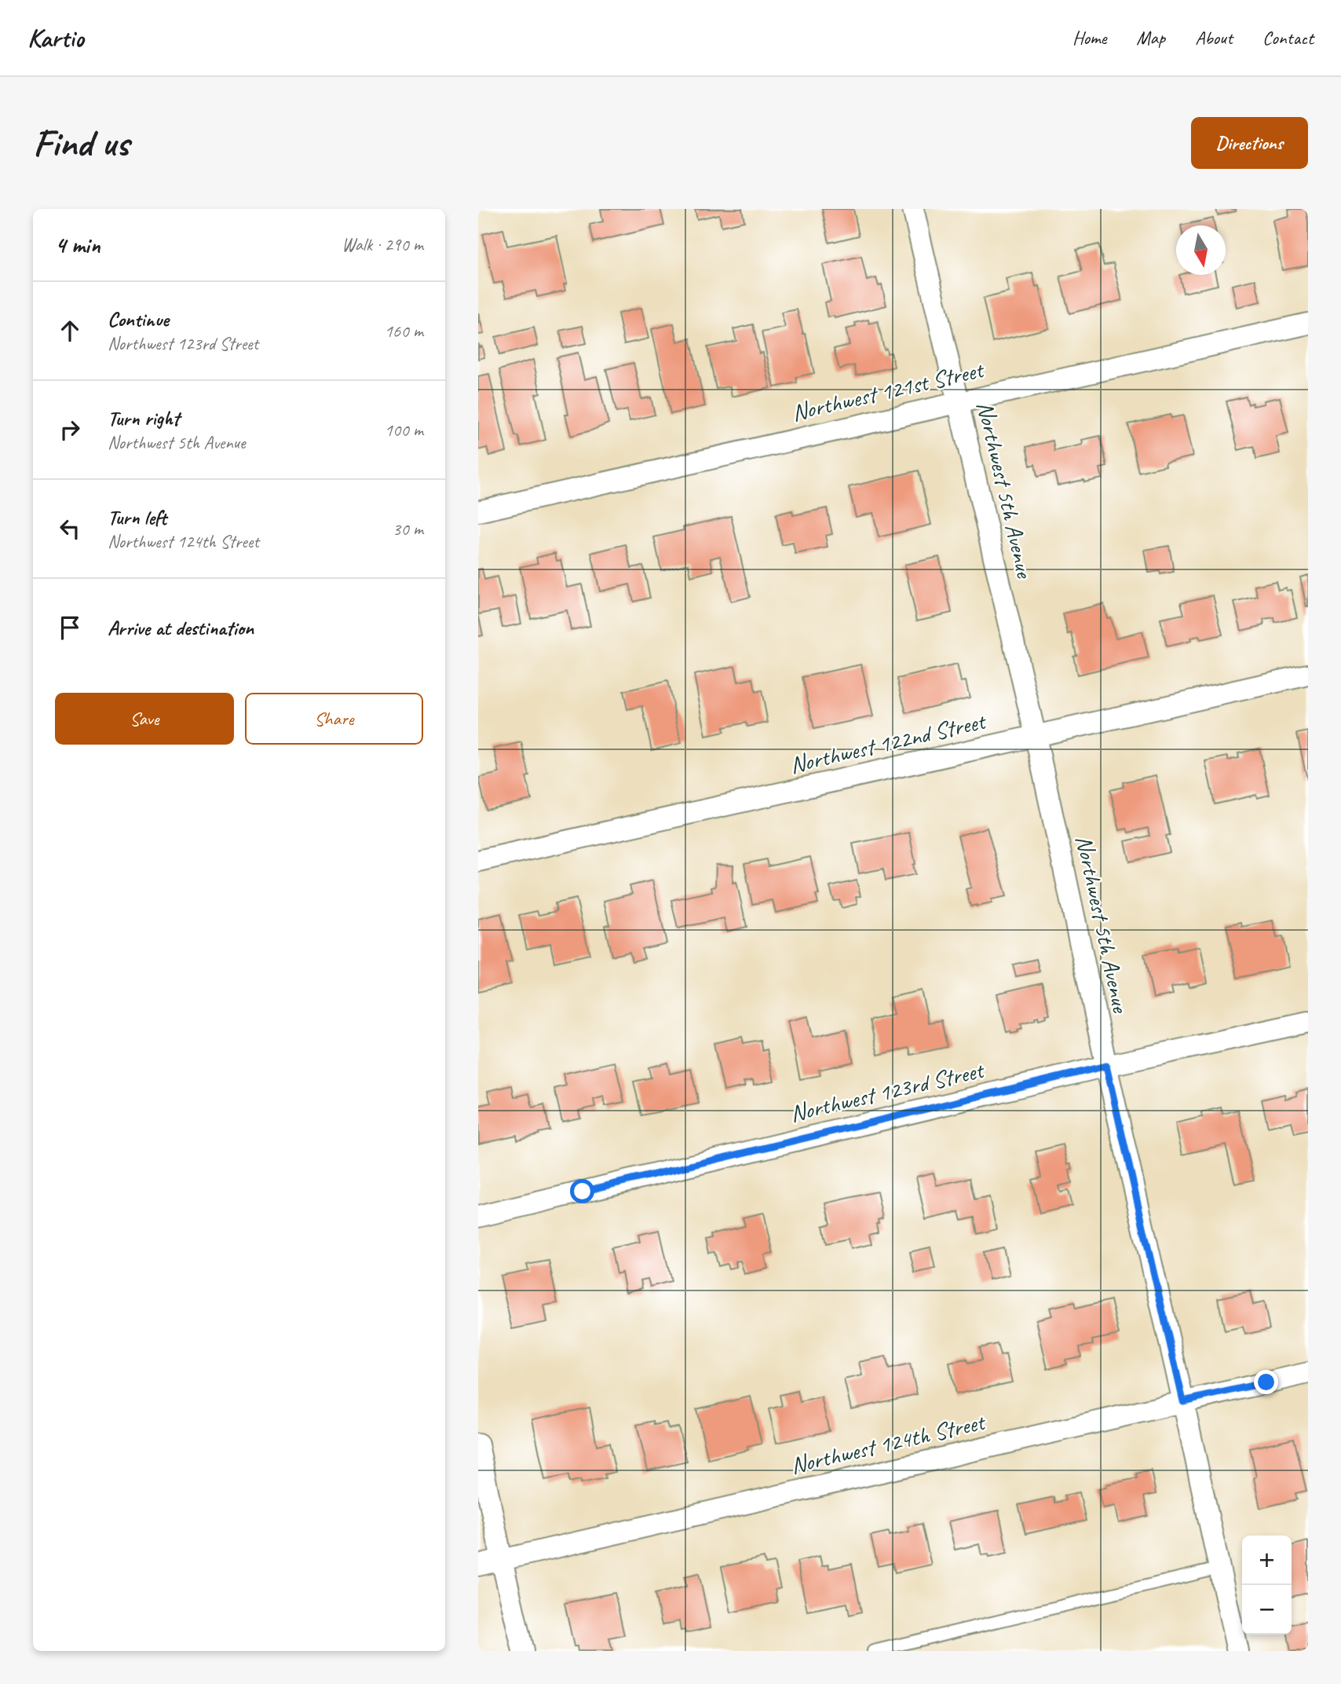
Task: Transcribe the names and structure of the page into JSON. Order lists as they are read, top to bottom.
{
  "streets": {
    "street": [
      "Northwest 121st Street",
      "Northwest 5th Avenue",
      "Northwest 122nd Street",
      "Northwest 123rd Street",
      "Northwest 124th Street"
    ]
  },
  "crossings": [
    ["Northwest 121st Street", "Northwest 5th Avenue"],
    ["Northwest 5th Avenue", "Northwest 122nd Street"],
    ["Northwest 5th Avenue", "Northwest 123rd Street"],
    ["Northwest 5th Avenue", "Northwest 124th Street"]
  ],
  "north": "bottom",
  "page": {
    "header": "Kartio",
    "nav": [
      "Home",
      "Map",
      "About",
      "Contact"
    ],
    "buttons": [
      "Directions",
      ["Save", "Share"]
    ],
    "title": "Find us",
    "heading": ["4 min", "Walk · 290 m"],
    "list": [
      ["Continue", "Northwest 123rd Street", "160 m"],
      ["Turn right", "Northwest 5th Avenue", "100 m"],
      ["Turn left", "Northwest 124th Street", "30 m"],
      "Arrive at destination"
    ],
    "map_buttons": ["+", "−"]
  }
}
